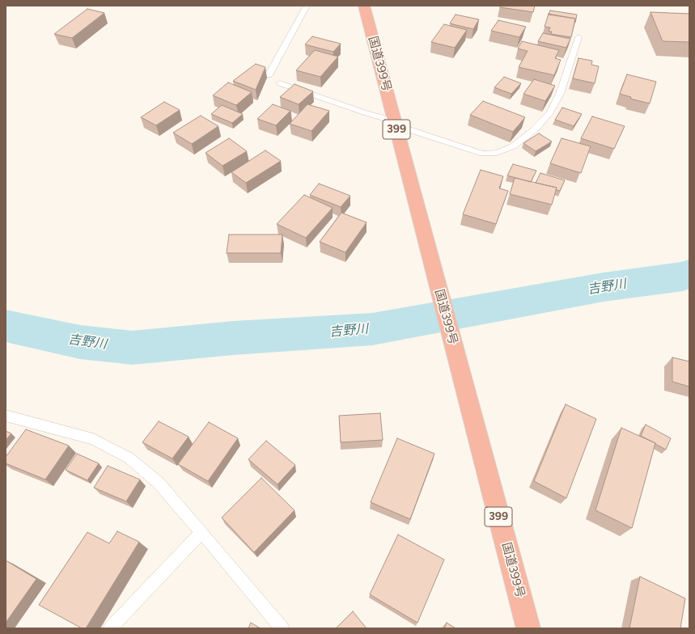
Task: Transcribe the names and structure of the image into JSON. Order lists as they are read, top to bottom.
{
  "streets": {
    "highway": ["国道399号", "399"]
  },
  "water": ["吉野川"]
}
